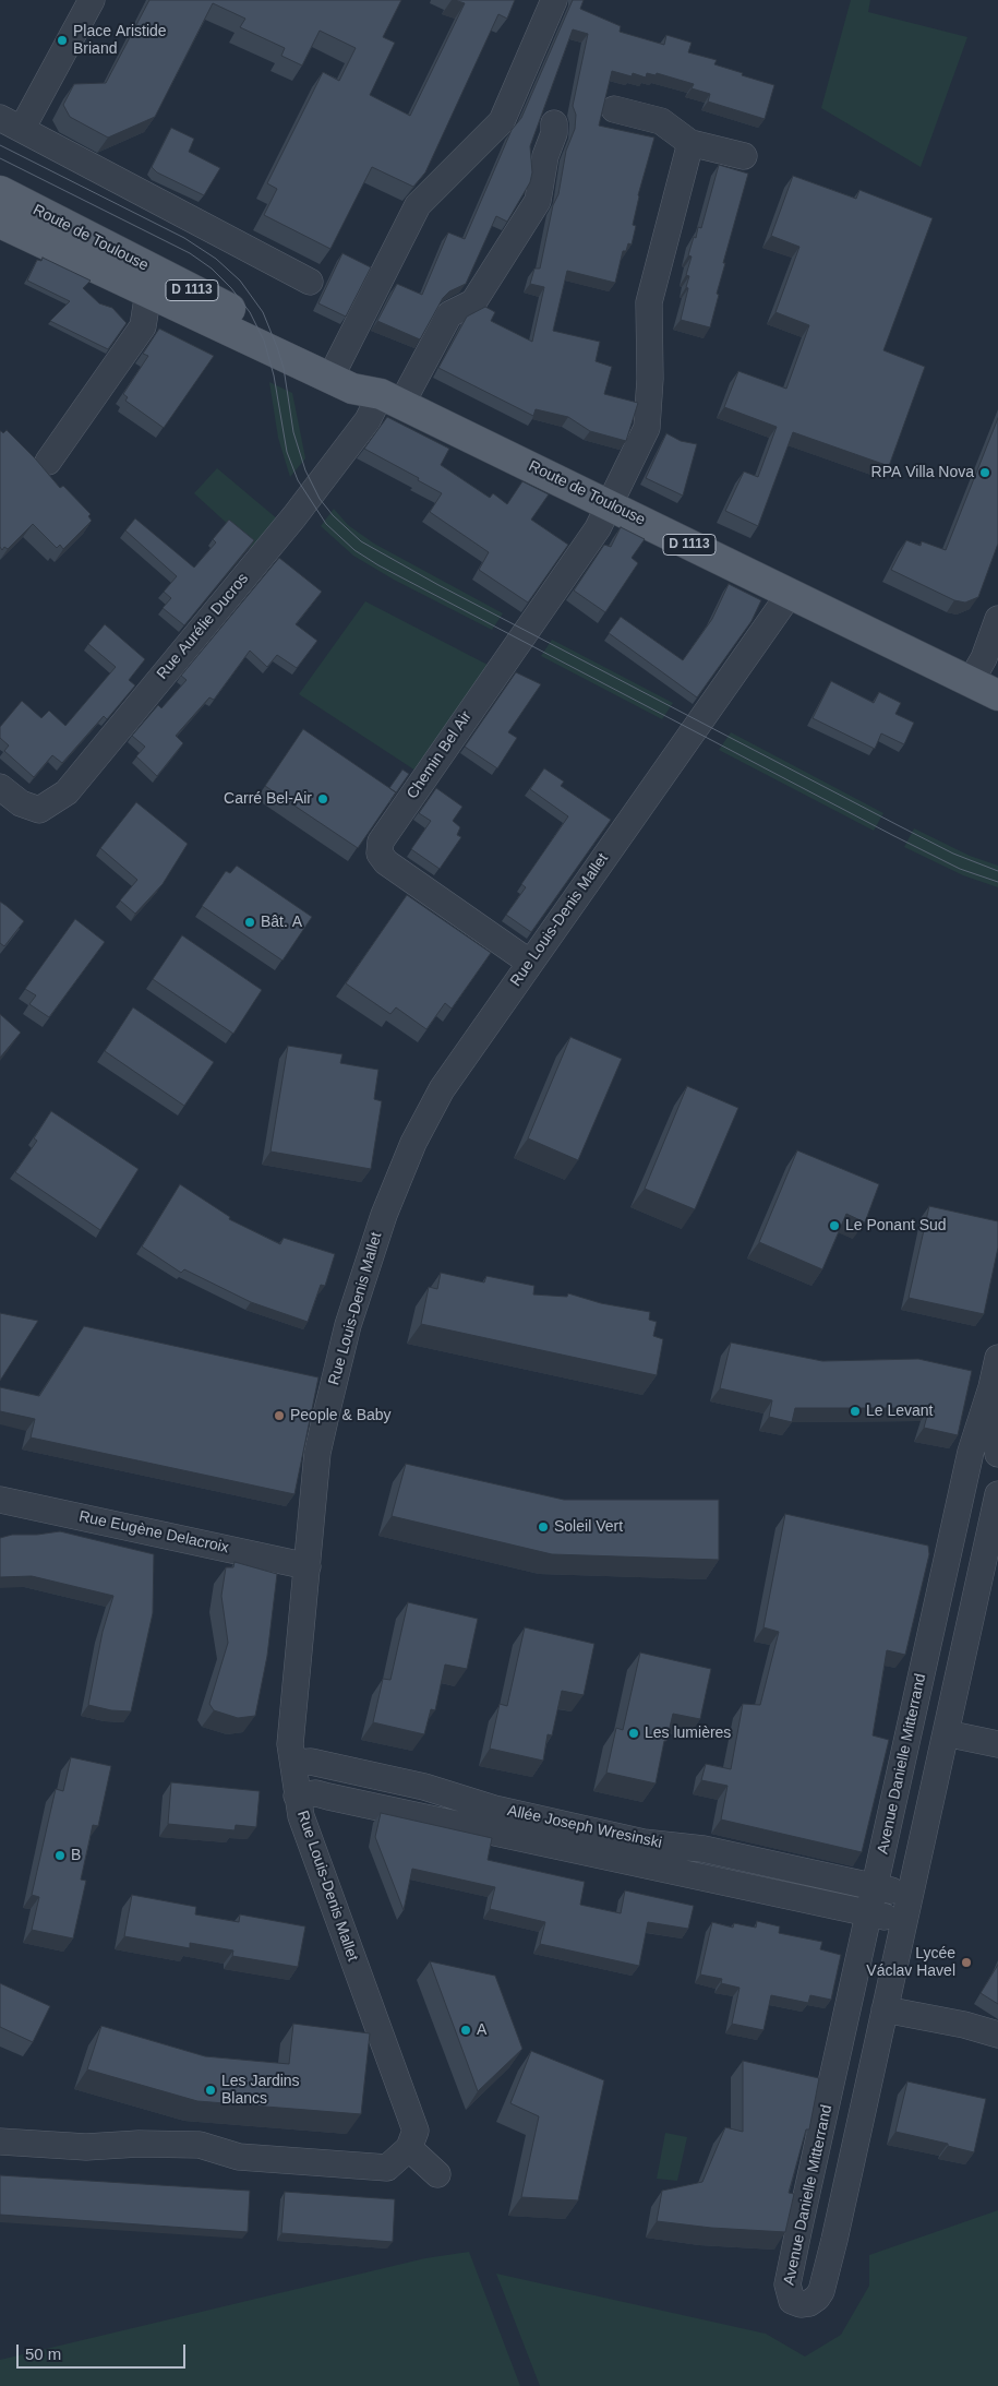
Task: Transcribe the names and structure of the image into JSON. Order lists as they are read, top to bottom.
{
  "streets": {
    "main road": ["Route de Toulouse", "D 1113"],
    "street": [
      "Rue Aurélie Ducros",
      "Chemin Bel Air",
      "Rue Louis-Denis Mallet",
      "Rue Eugène Delacroix",
      "Avenue Danielle Mitterrand",
      "Allée Joseph Wresinski"
    ]
  },
  "crossings": [
    ["Route de Toulouse", "Rue Aurélie Ducros"],
    ["Route de Toulouse", "Chemin Bel Air"],
    ["Route de Toulouse", "Rue Louis-Denis Mallet"],
    ["Chemin Bel Air", "Rue Louis-Denis Mallet"],
    ["Rue Louis-Denis Mallet", "Rue Eugène Delacroix"],
    ["Rue Louis-Denis Mallet", "Allée Joseph Wresinski"],
    ["Avenue Danielle Mitterrand", "Allée Joseph Wresinski"]
  ],
  "places": [
    "Place Aristide Briand",
    "RPA Villa Nova",
    "Carré Bel-Air",
    "Bât. A",
    "Le Ponant Sud",
    "Le Levant",
    "People & Baby",
    "Soleil Vert",
    "Les lumières",
    "B",
    "Lycée Václav Havel",
    "A",
    "Les Jardins Blancs"
  ],
  "scale_bar": "50 m"
}
